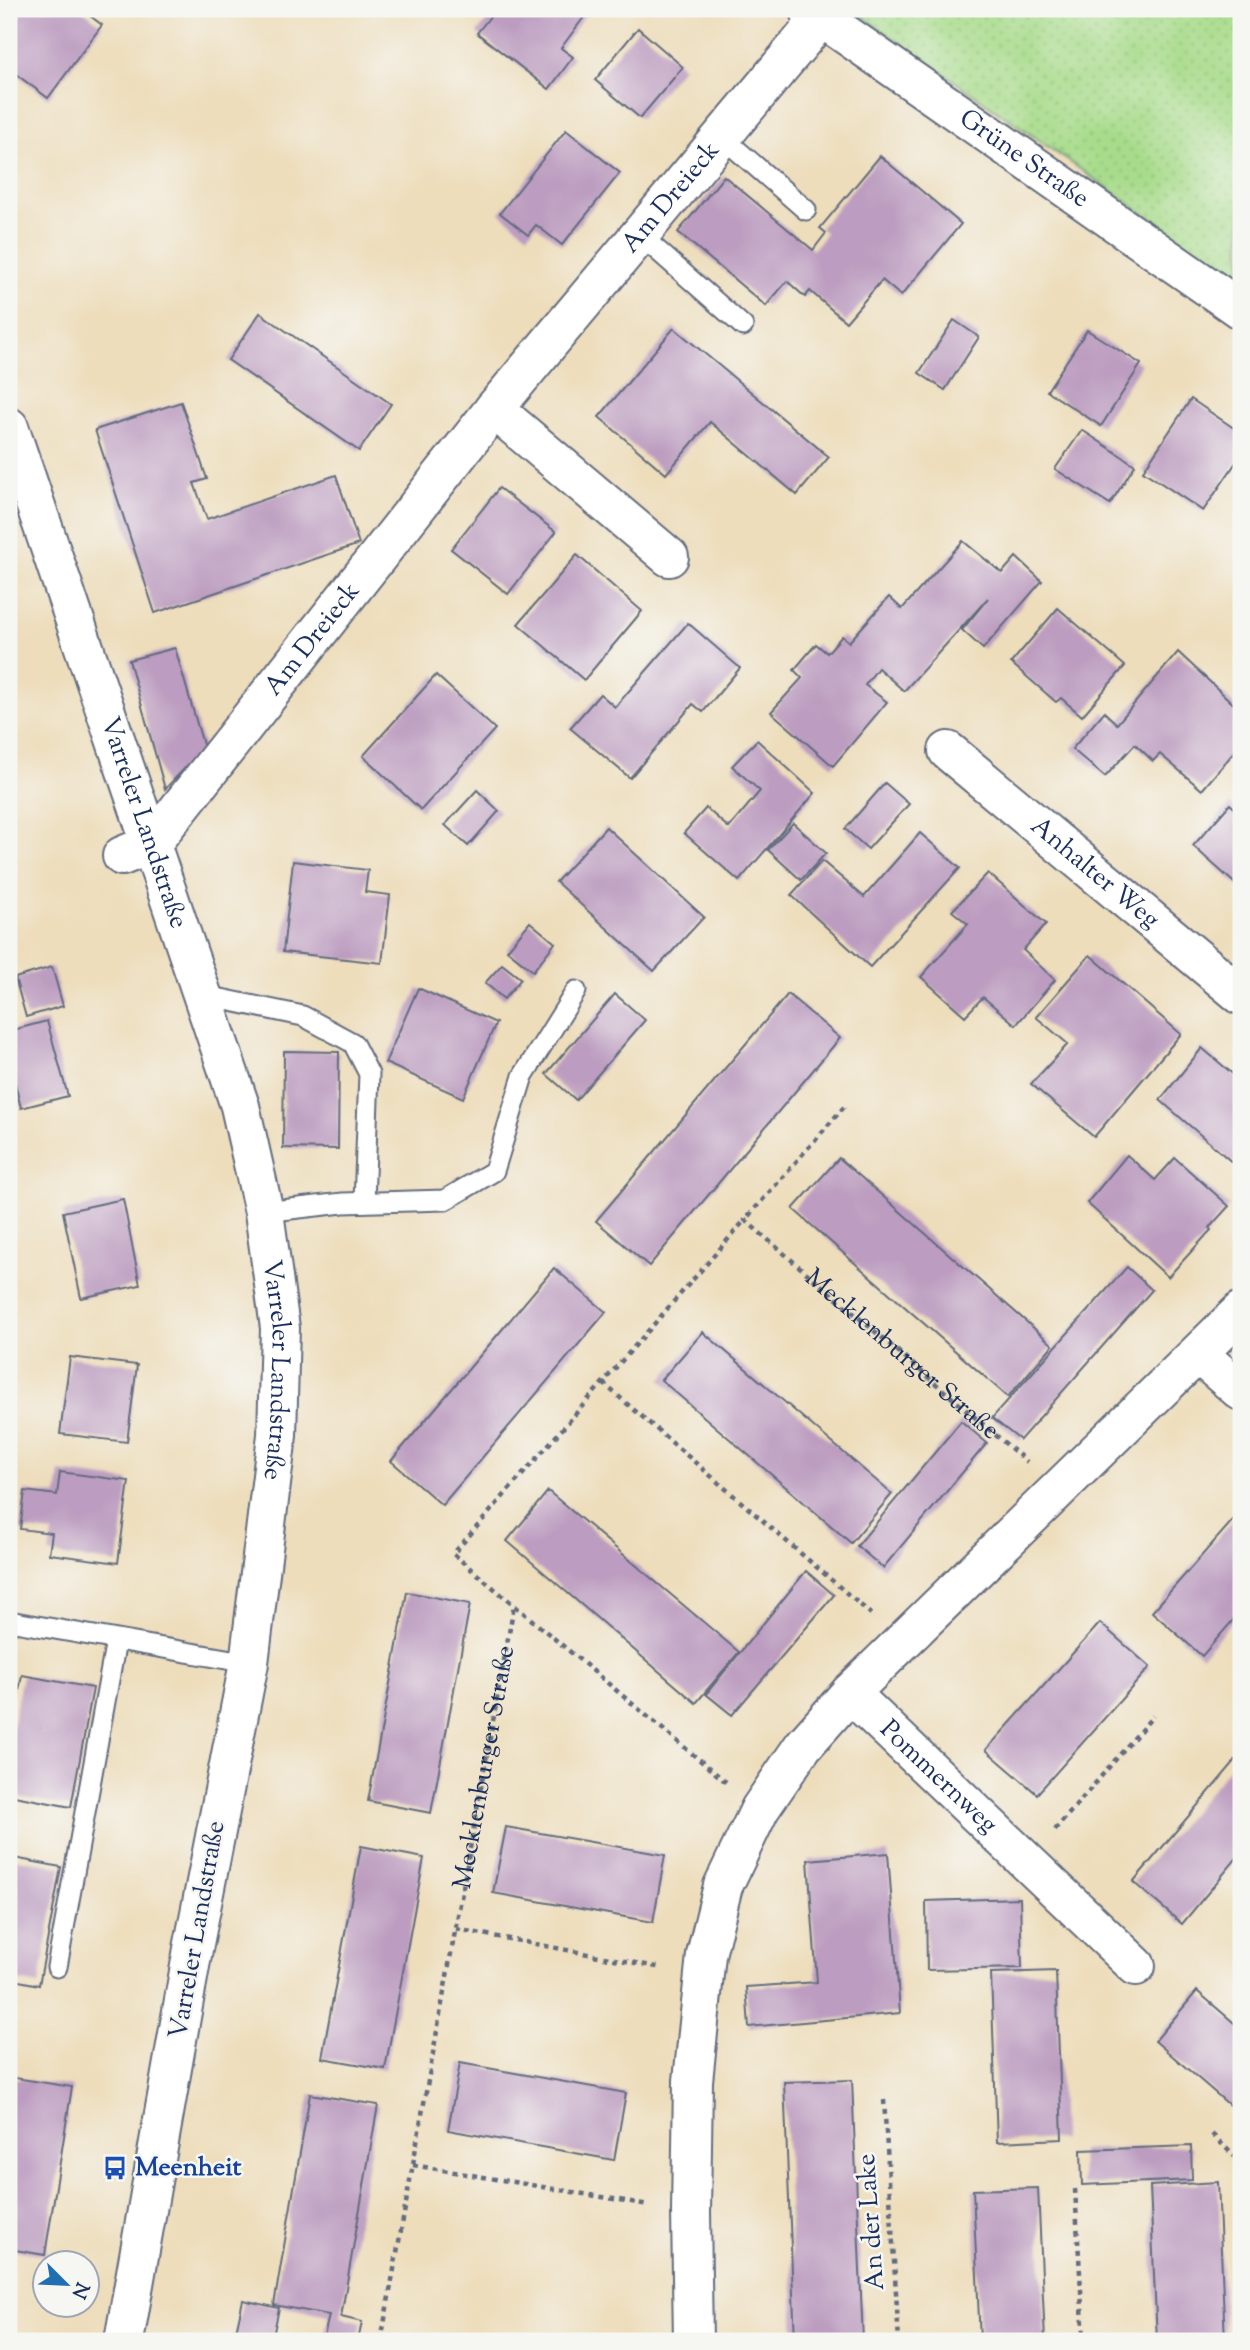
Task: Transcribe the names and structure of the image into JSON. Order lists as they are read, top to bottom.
{
  "streets": {
    "street": [
      "Grüne Straße",
      "Am Dreieck",
      "Varreler Landstraße",
      "Anhalter Weg",
      "Pommernweg"
    ],
    "path": ["Mecklenburger Straße", "An der Lake"]
  },
  "crossings": [
    ["Grüne Straße", "Am Dreieck"],
    ["Am Dreieck", "Varreler Landstraße"]
  ],
  "places": {
    "bus stop": ["Meenheit"]
  },
  "north": "bottom right"
}
